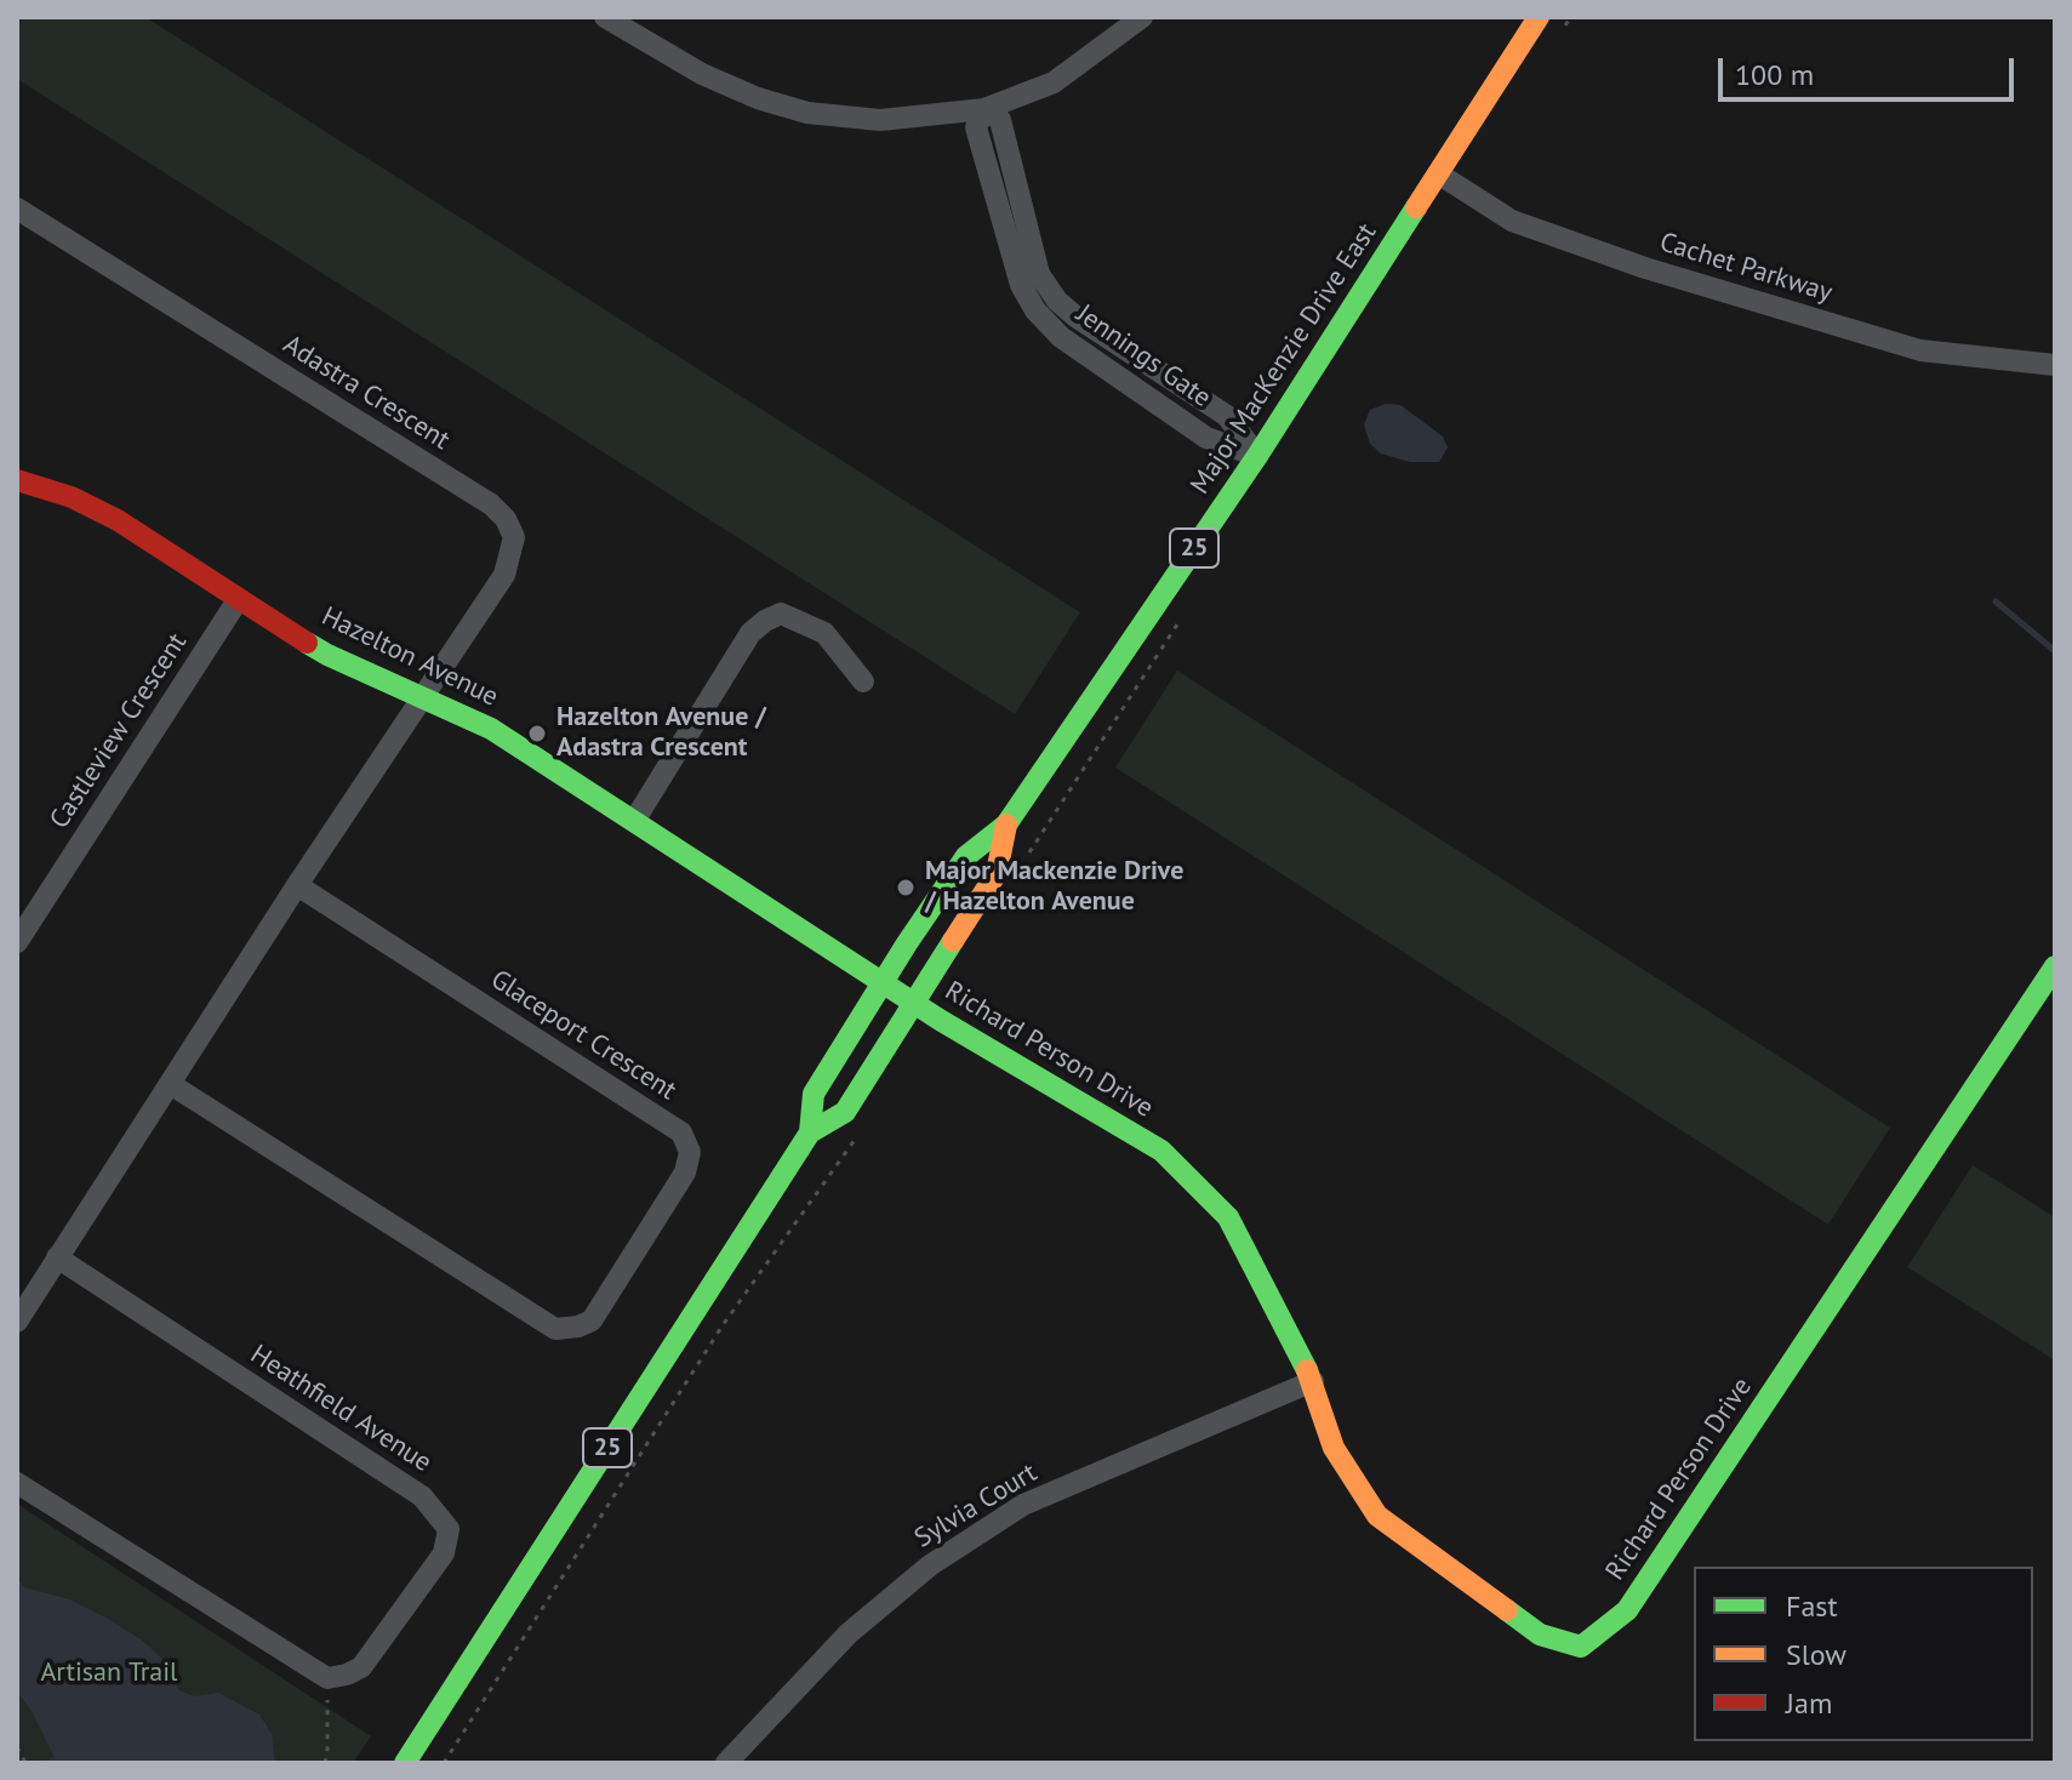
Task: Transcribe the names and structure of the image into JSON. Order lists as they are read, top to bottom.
{
  "streets": {
    "street": [
      "Cachet Parkway",
      "Jennings Gate",
      "Major MacKenzie Drive East",
      "Adastra Crescent",
      "25",
      "Hazelton Avenue",
      "Castleview Crescent",
      "Glaceport Crescent",
      "Richard Person Drive",
      "Heathfield Avenue",
      "Sylvia Court"
    ]
  },
  "crossings": [
    ["Cachet Parkway", "Major MacKenzie Drive East"],
    ["Jennings Gate", "Major MacKenzie Drive East"],
    ["Major MacKenzie Drive East", "Hazelton Avenue"],
    ["Major MacKenzie Drive East", "Richard Person Drive"],
    ["Adastra Crescent", "Hazelton Avenue"],
    ["Hazelton Avenue", "Castleview Crescent"],
    ["Hazelton Avenue", "Richard Person Drive"],
    ["Richard Person Drive", "Sylvia Court"]
  ],
  "parks": ["Artisan Trail"],
  "places": ["Hazelton Avenue / Adastra Crescent", "Major Mackenzie Drive / Hazelton Avenue"],
  "legend": ["Fast", "Slow", "Jam"],
  "scale_bar": "100 m"
}
